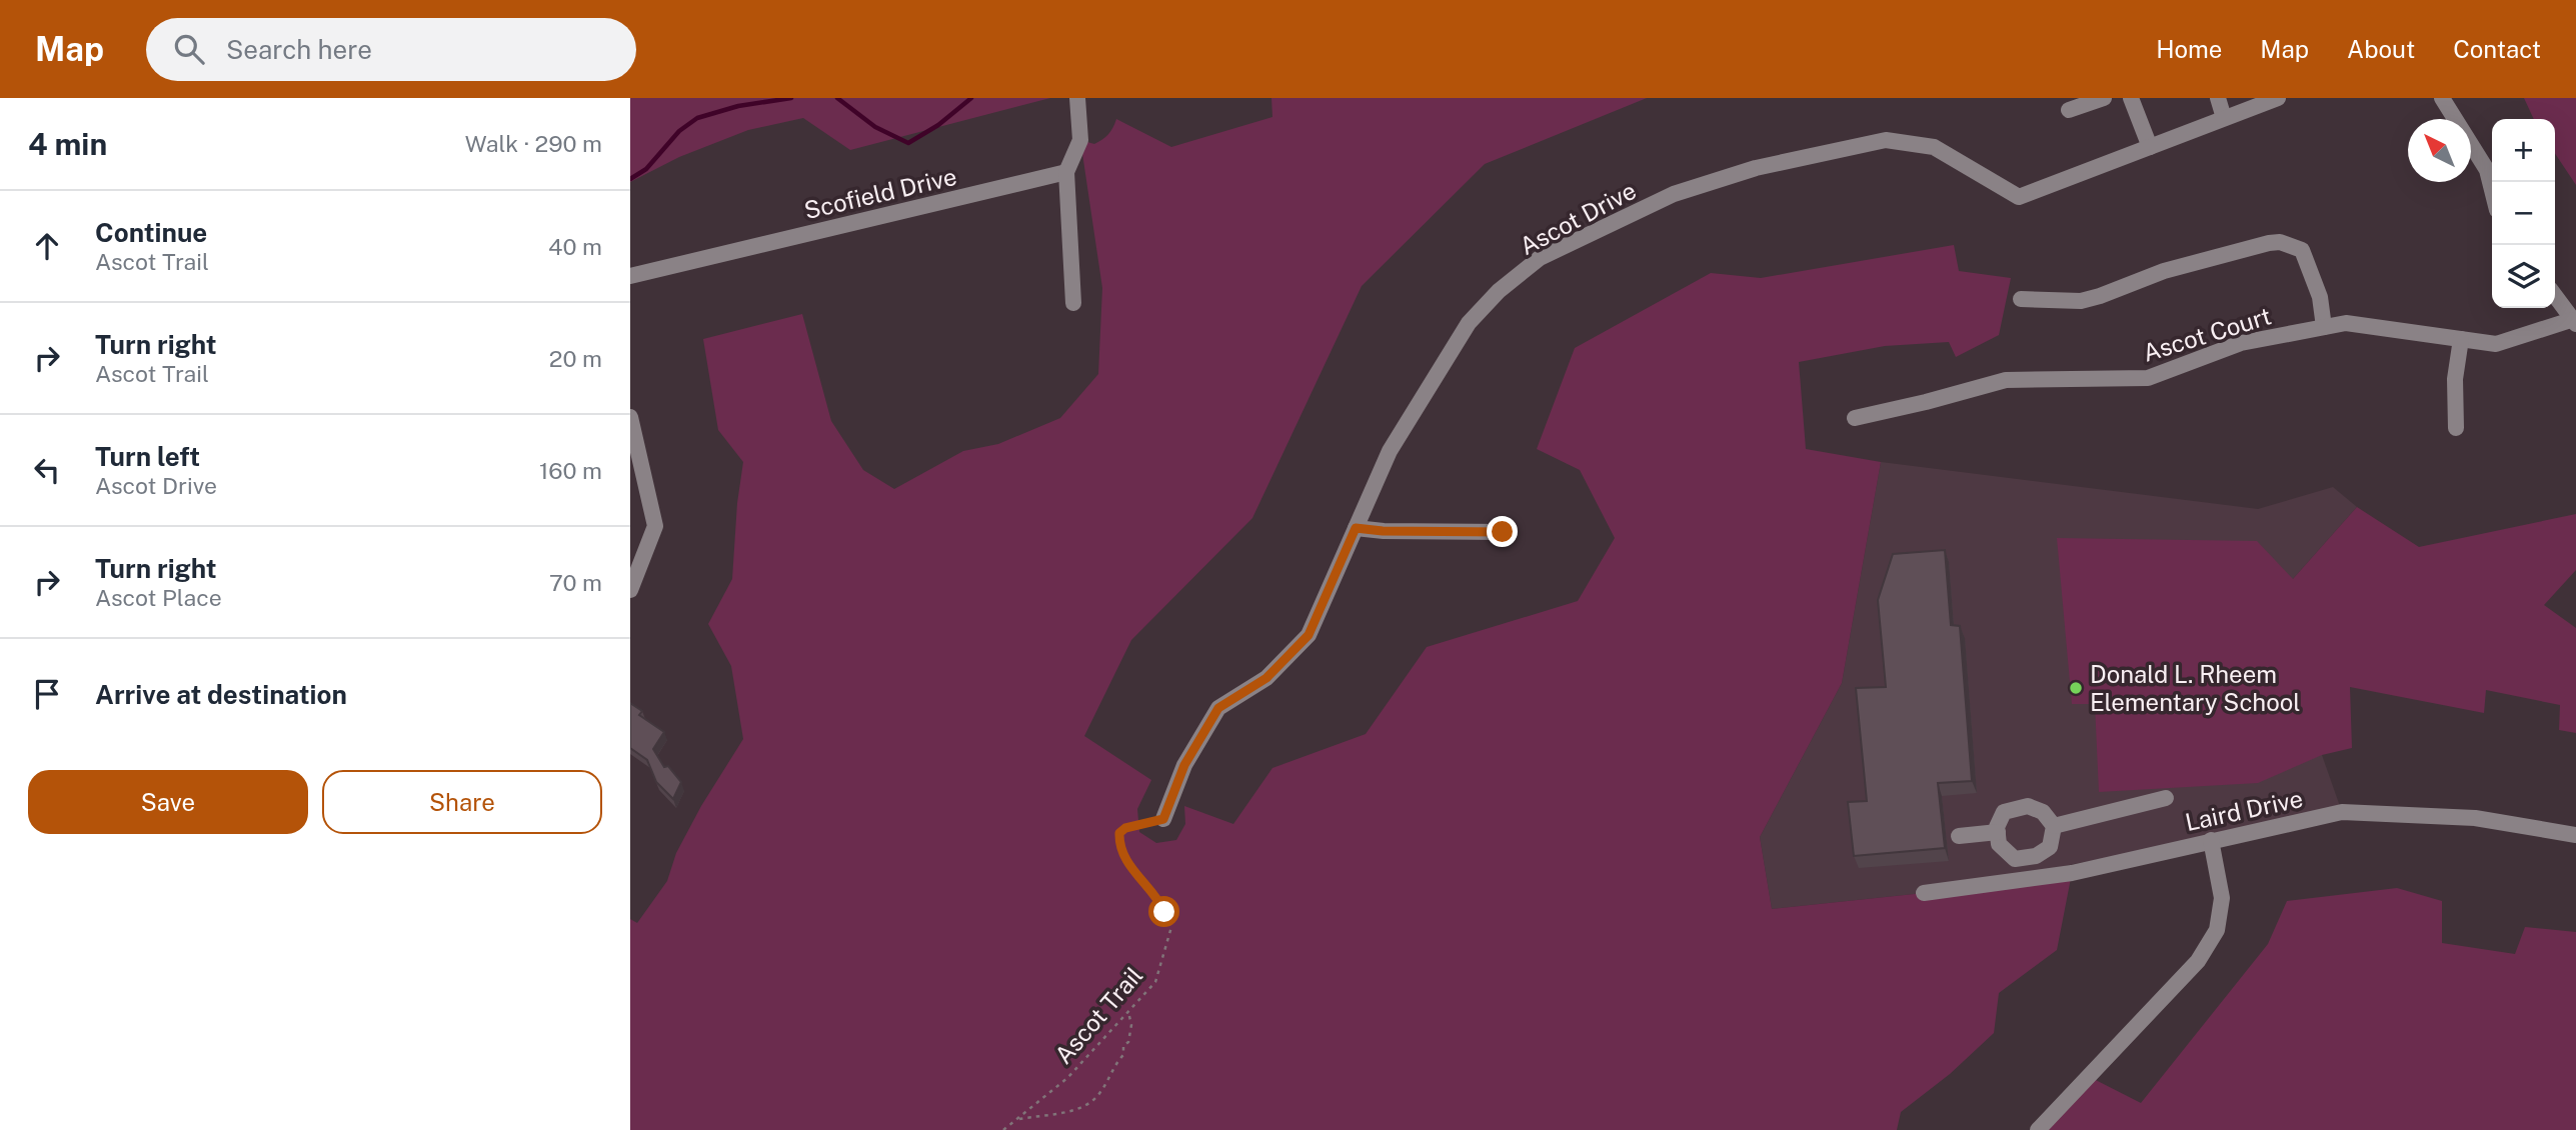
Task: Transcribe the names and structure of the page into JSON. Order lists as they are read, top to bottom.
{
  "streets": {
    "street": [
      "Scofield Drive",
      "Ascot Drive",
      "Ascot Court",
      "Laird Drive"
    ],
    "path": ["Ascot Trail"]
  },
  "crossings": [
    ["Ascot Drive", "Ascot Trail"]
  ],
  "places": ["Donald L. Rheem Elementary School"],
  "north": "top left",
  "page": {
    "header": "Map",
    "search": "Search here",
    "nav": [
      "Home",
      "Map",
      "About",
      "Contact"
    ],
    "heading": ["4 min", "Walk · 290 m"],
    "map_buttons": ["+", "−"],
    "list": [
      ["Continue", "Ascot Trail", "40 m"],
      ["Turn right", "Ascot Trail", "20 m"],
      ["Turn left", "Ascot Drive", "160 m"],
      ["Turn right", "Ascot Place", "70 m"],
      "Arrive at destination"
    ],
    "buttons": ["Save", "Share"]
  }
}
